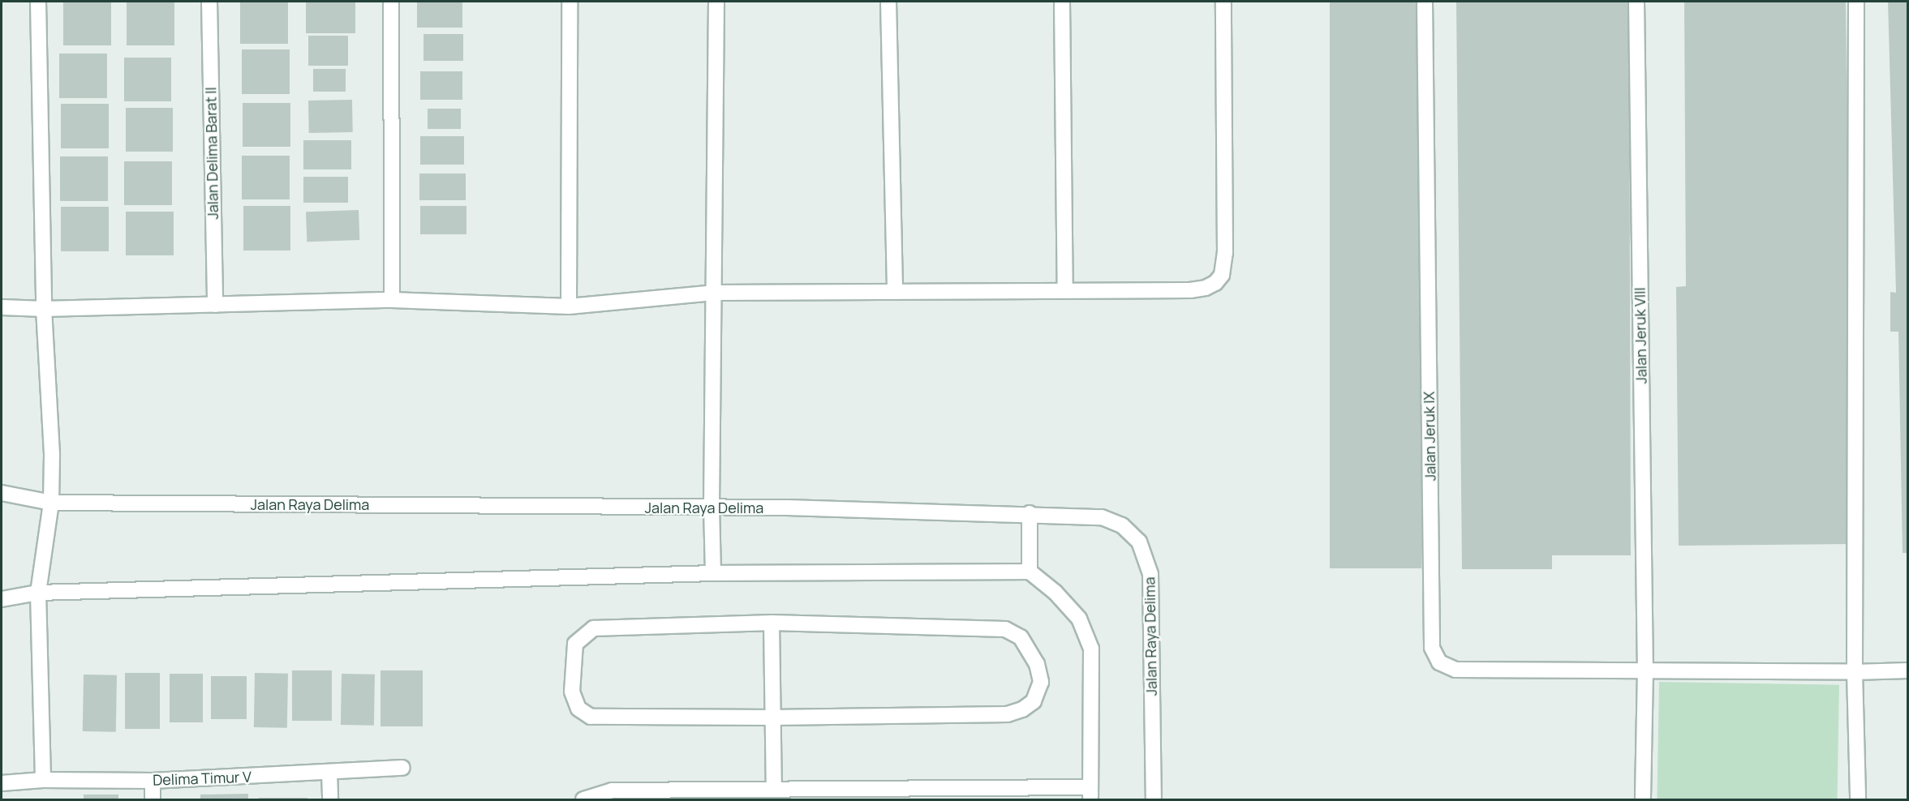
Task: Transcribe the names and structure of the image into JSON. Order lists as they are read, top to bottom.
{
  "streets": {
    "street": [
      "Jalan Delima Barat II",
      "Jalan Jeruk VIII",
      "Jalan Jeruk IX",
      "Jalan Raya Delima",
      "Delima Timur V"
    ]
  },
  "crossings": [
    ["Jalan Jeruk VIII", "Jalan Jeruk IX"]
  ]
}
